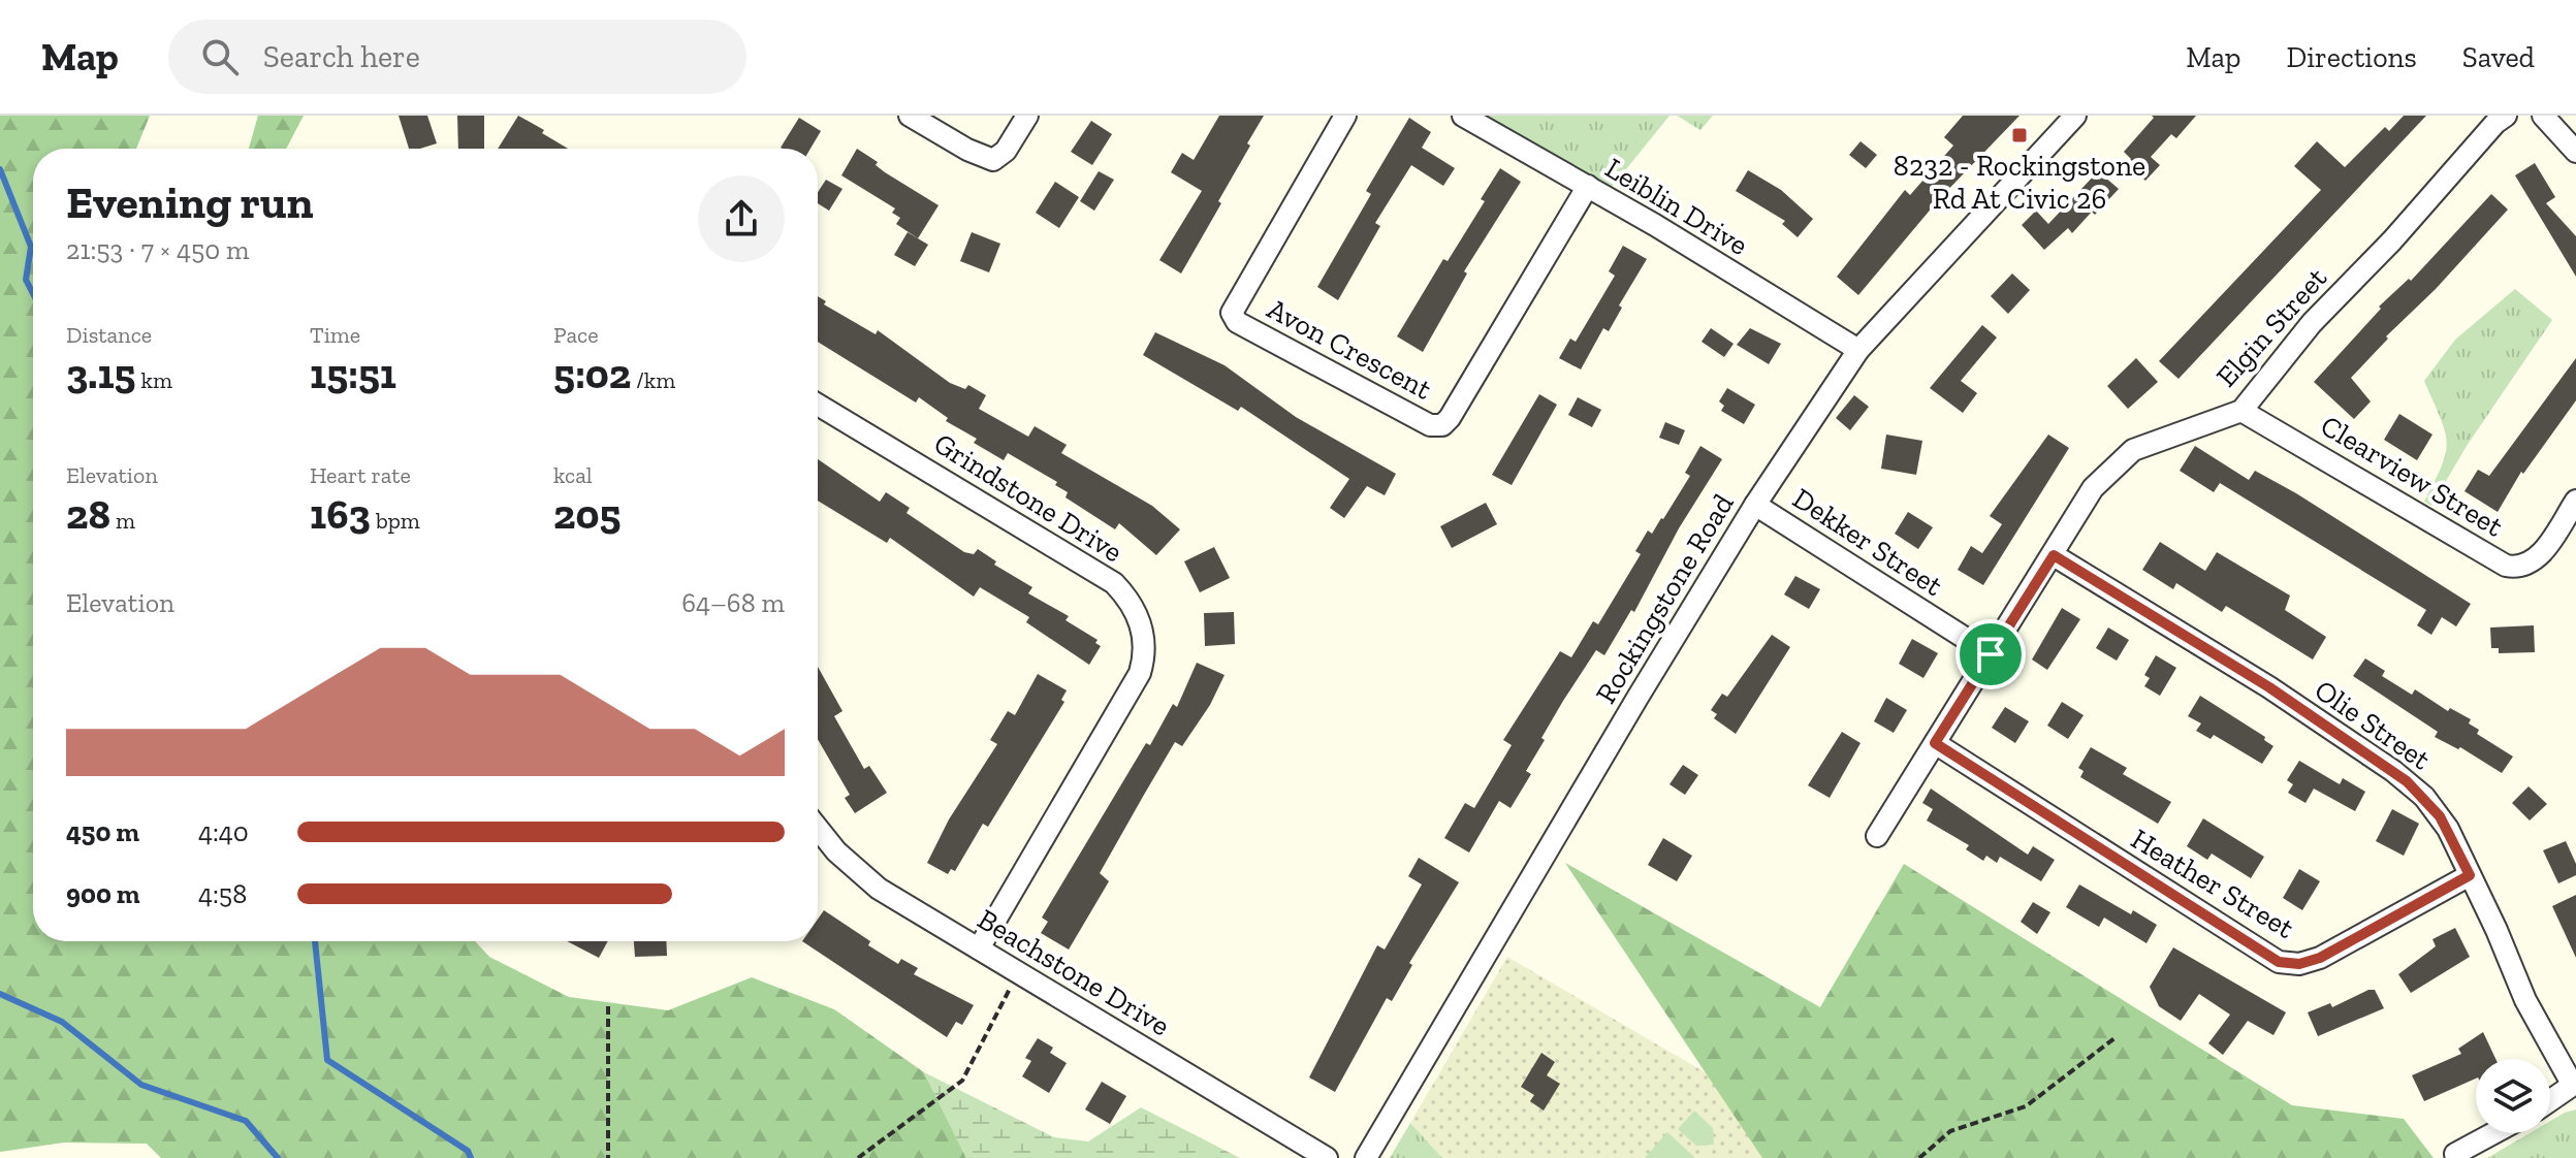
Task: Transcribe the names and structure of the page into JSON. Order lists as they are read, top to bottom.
{
  "streets": {
    "street": [
      "Leiblin Drive",
      "Elgin Street",
      "Avon Crescent",
      "Clearview Street",
      "Grindstone Drive",
      "Dekker Street",
      "Rockingstone Road",
      "Olie Street",
      "Heather Street",
      "Beachstone Drive"
    ]
  },
  "crossings": [
    ["Leiblin Drive", "Avon Crescent"],
    ["Leiblin Drive", "Rockingstone Road"],
    ["Elgin Street", "Clearview Street"],
    ["Elgin Street", "Dekker Street"],
    ["Elgin Street", "Olie Street"],
    ["Elgin Street", "Heather Street"],
    ["Grindstone Drive", "Beachstone Drive"],
    ["Dekker Street", "Rockingstone Road"],
    ["Olie Street", "Heather Street"]
  ],
  "places": {
    "transit": ["8232 - Rockingstone Rd At Civic 26"]
  },
  "page": {
    "header": "Map",
    "search": "Search here",
    "nav": ["Map", "Directions", "Saved"],
    "heading": ["Evening run", "21:53 · 7 × 450 m"],
    "stats": [
      ["Distance", "3.15 km"],
      ["Time", "15:51"],
      ["Pace", "5:02 /km"],
      ["Elevation", "28 m"],
      ["Heart rate", "163 bpm"],
      ["kcal", "205"]
    ],
    "chart": ["Elevation", "64–68 m"],
    "list": [
      {
        "name": "450 m",
        "note": "4:40"
      },
      {
        "name": "900 m",
        "note": "4:58"
      }
    ]
  }
}
